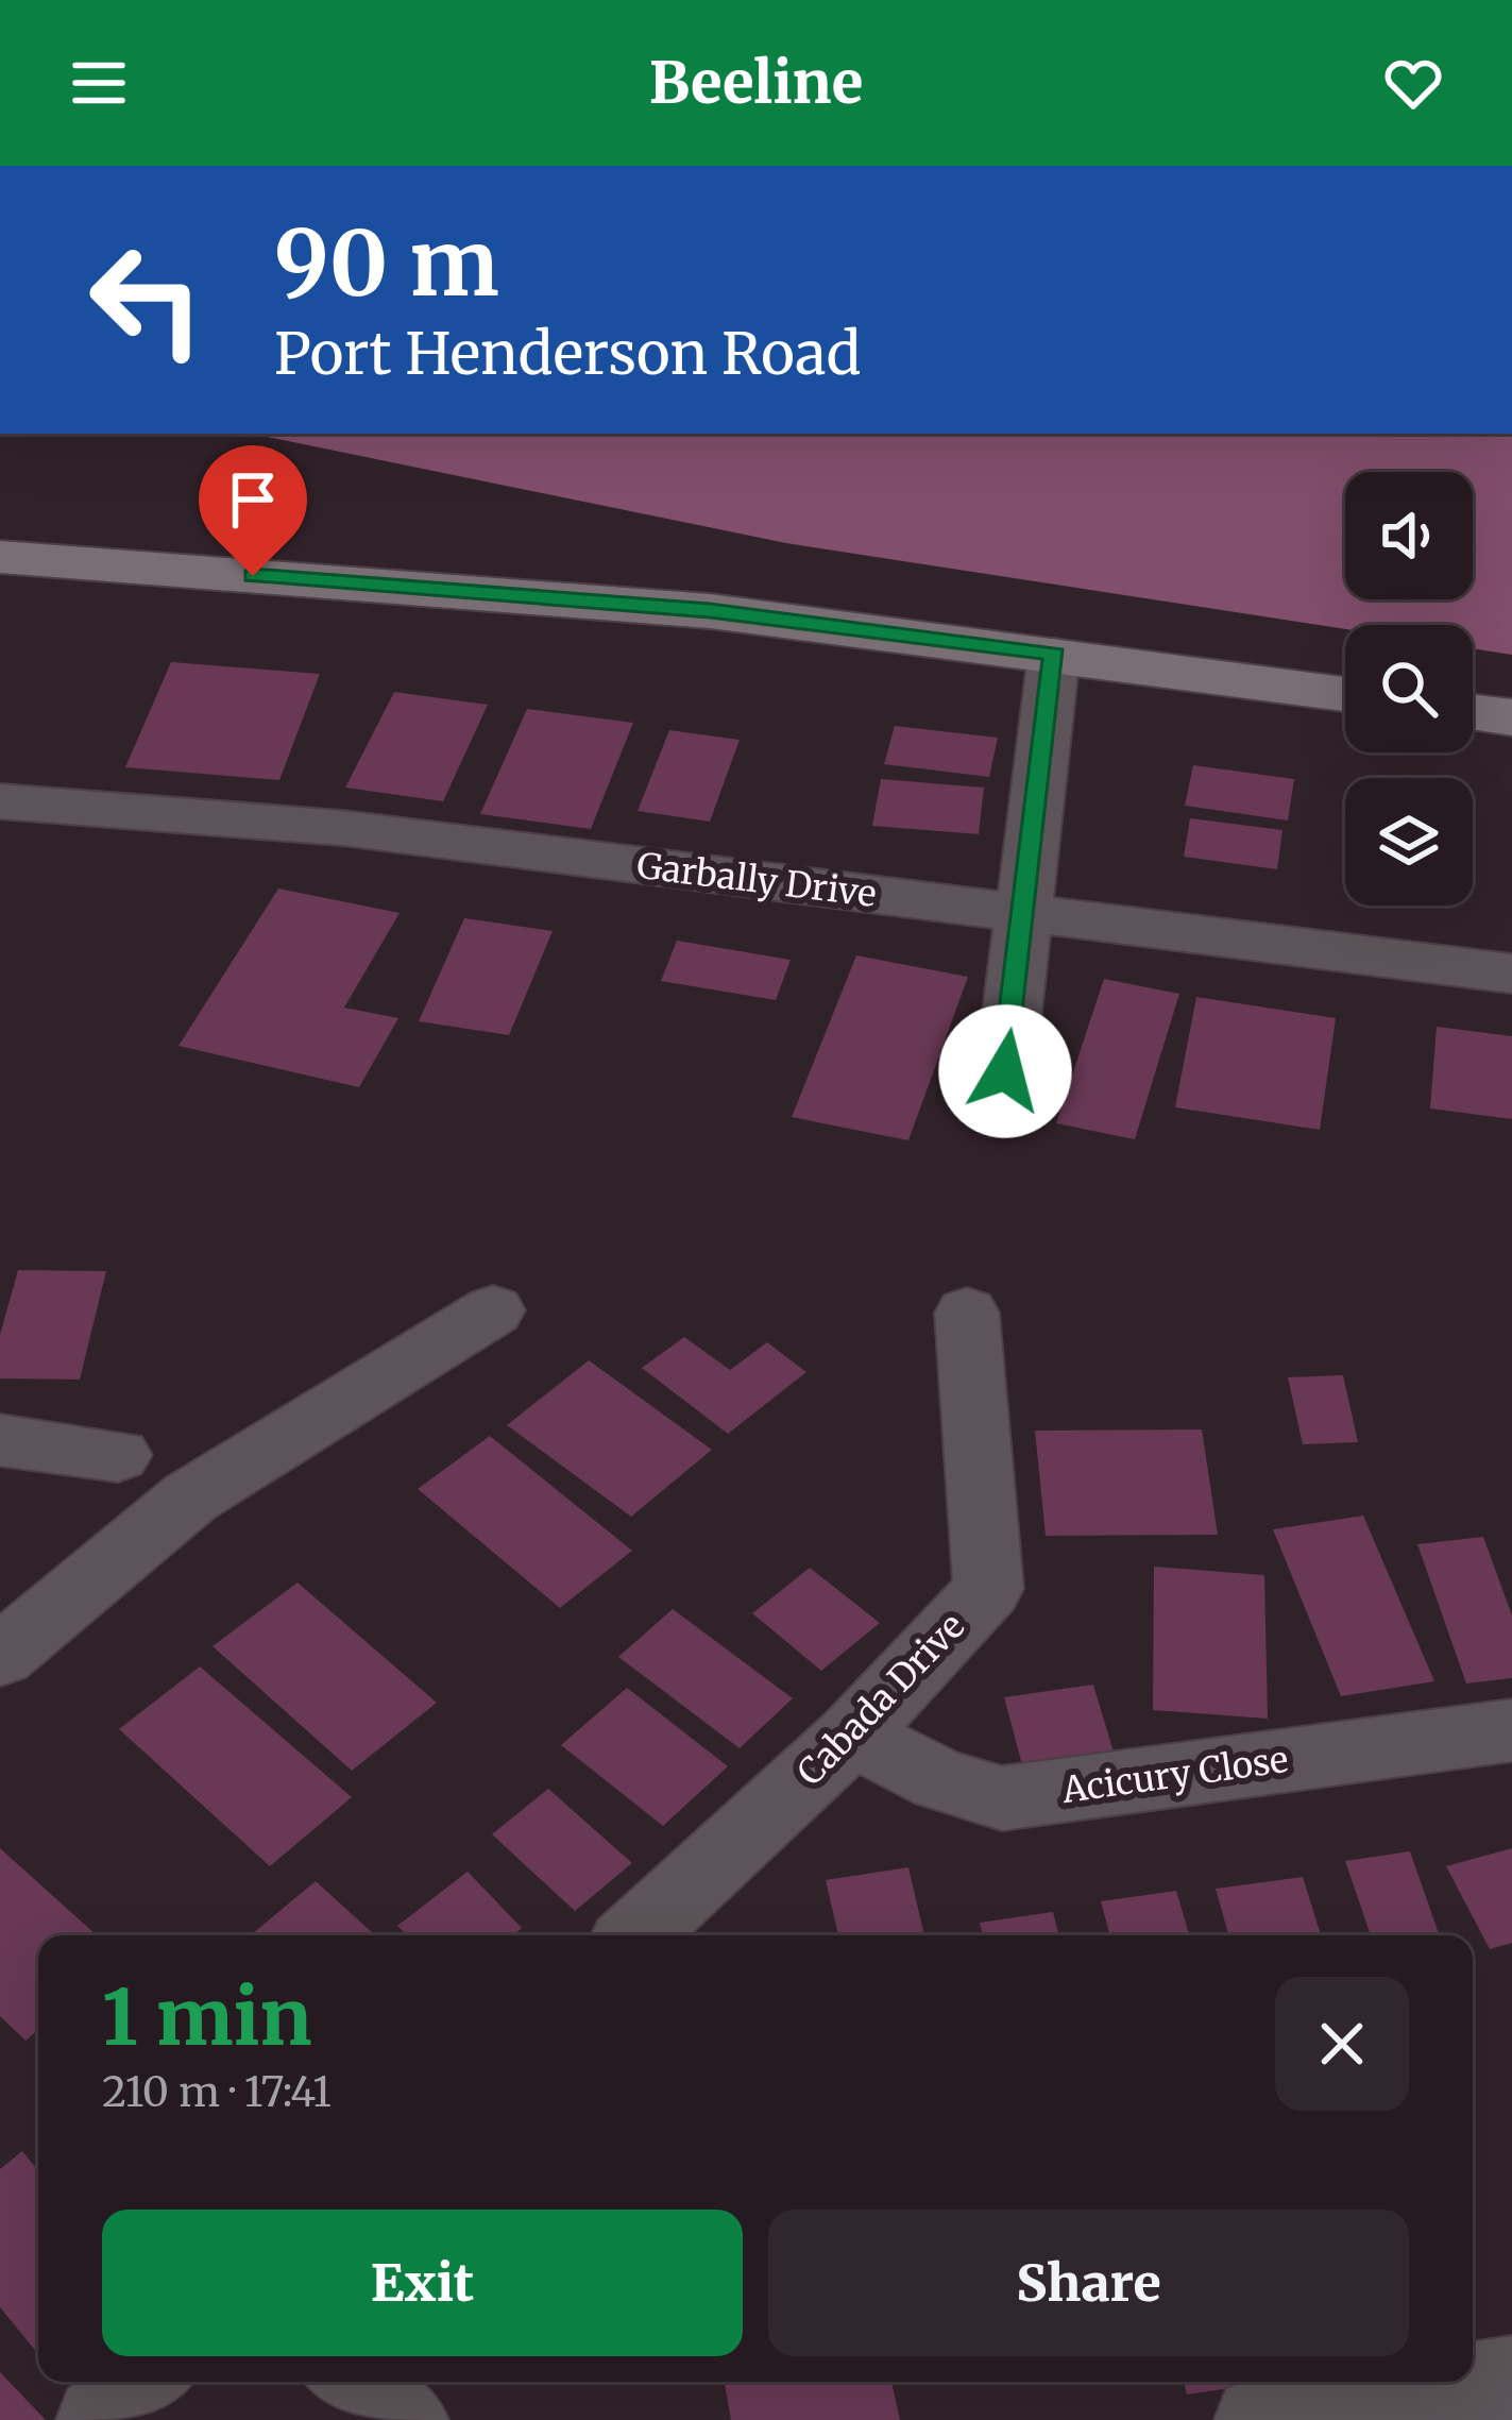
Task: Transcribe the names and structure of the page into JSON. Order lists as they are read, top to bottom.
{
  "streets": {
    "street": ["Garbally Drive", "Cabada Drive", "Acicury Close"]
  },
  "crossings": [
    ["Cabada Drive", "Acicury Close"]
  ],
  "page": {
    "header": "Beeline",
    "turn": ["90 m", "Port Henderson Road"],
    "heading": ["1 min", "210 m · 17:41"],
    "buttons": ["Exit", "Share"]
  }
}
